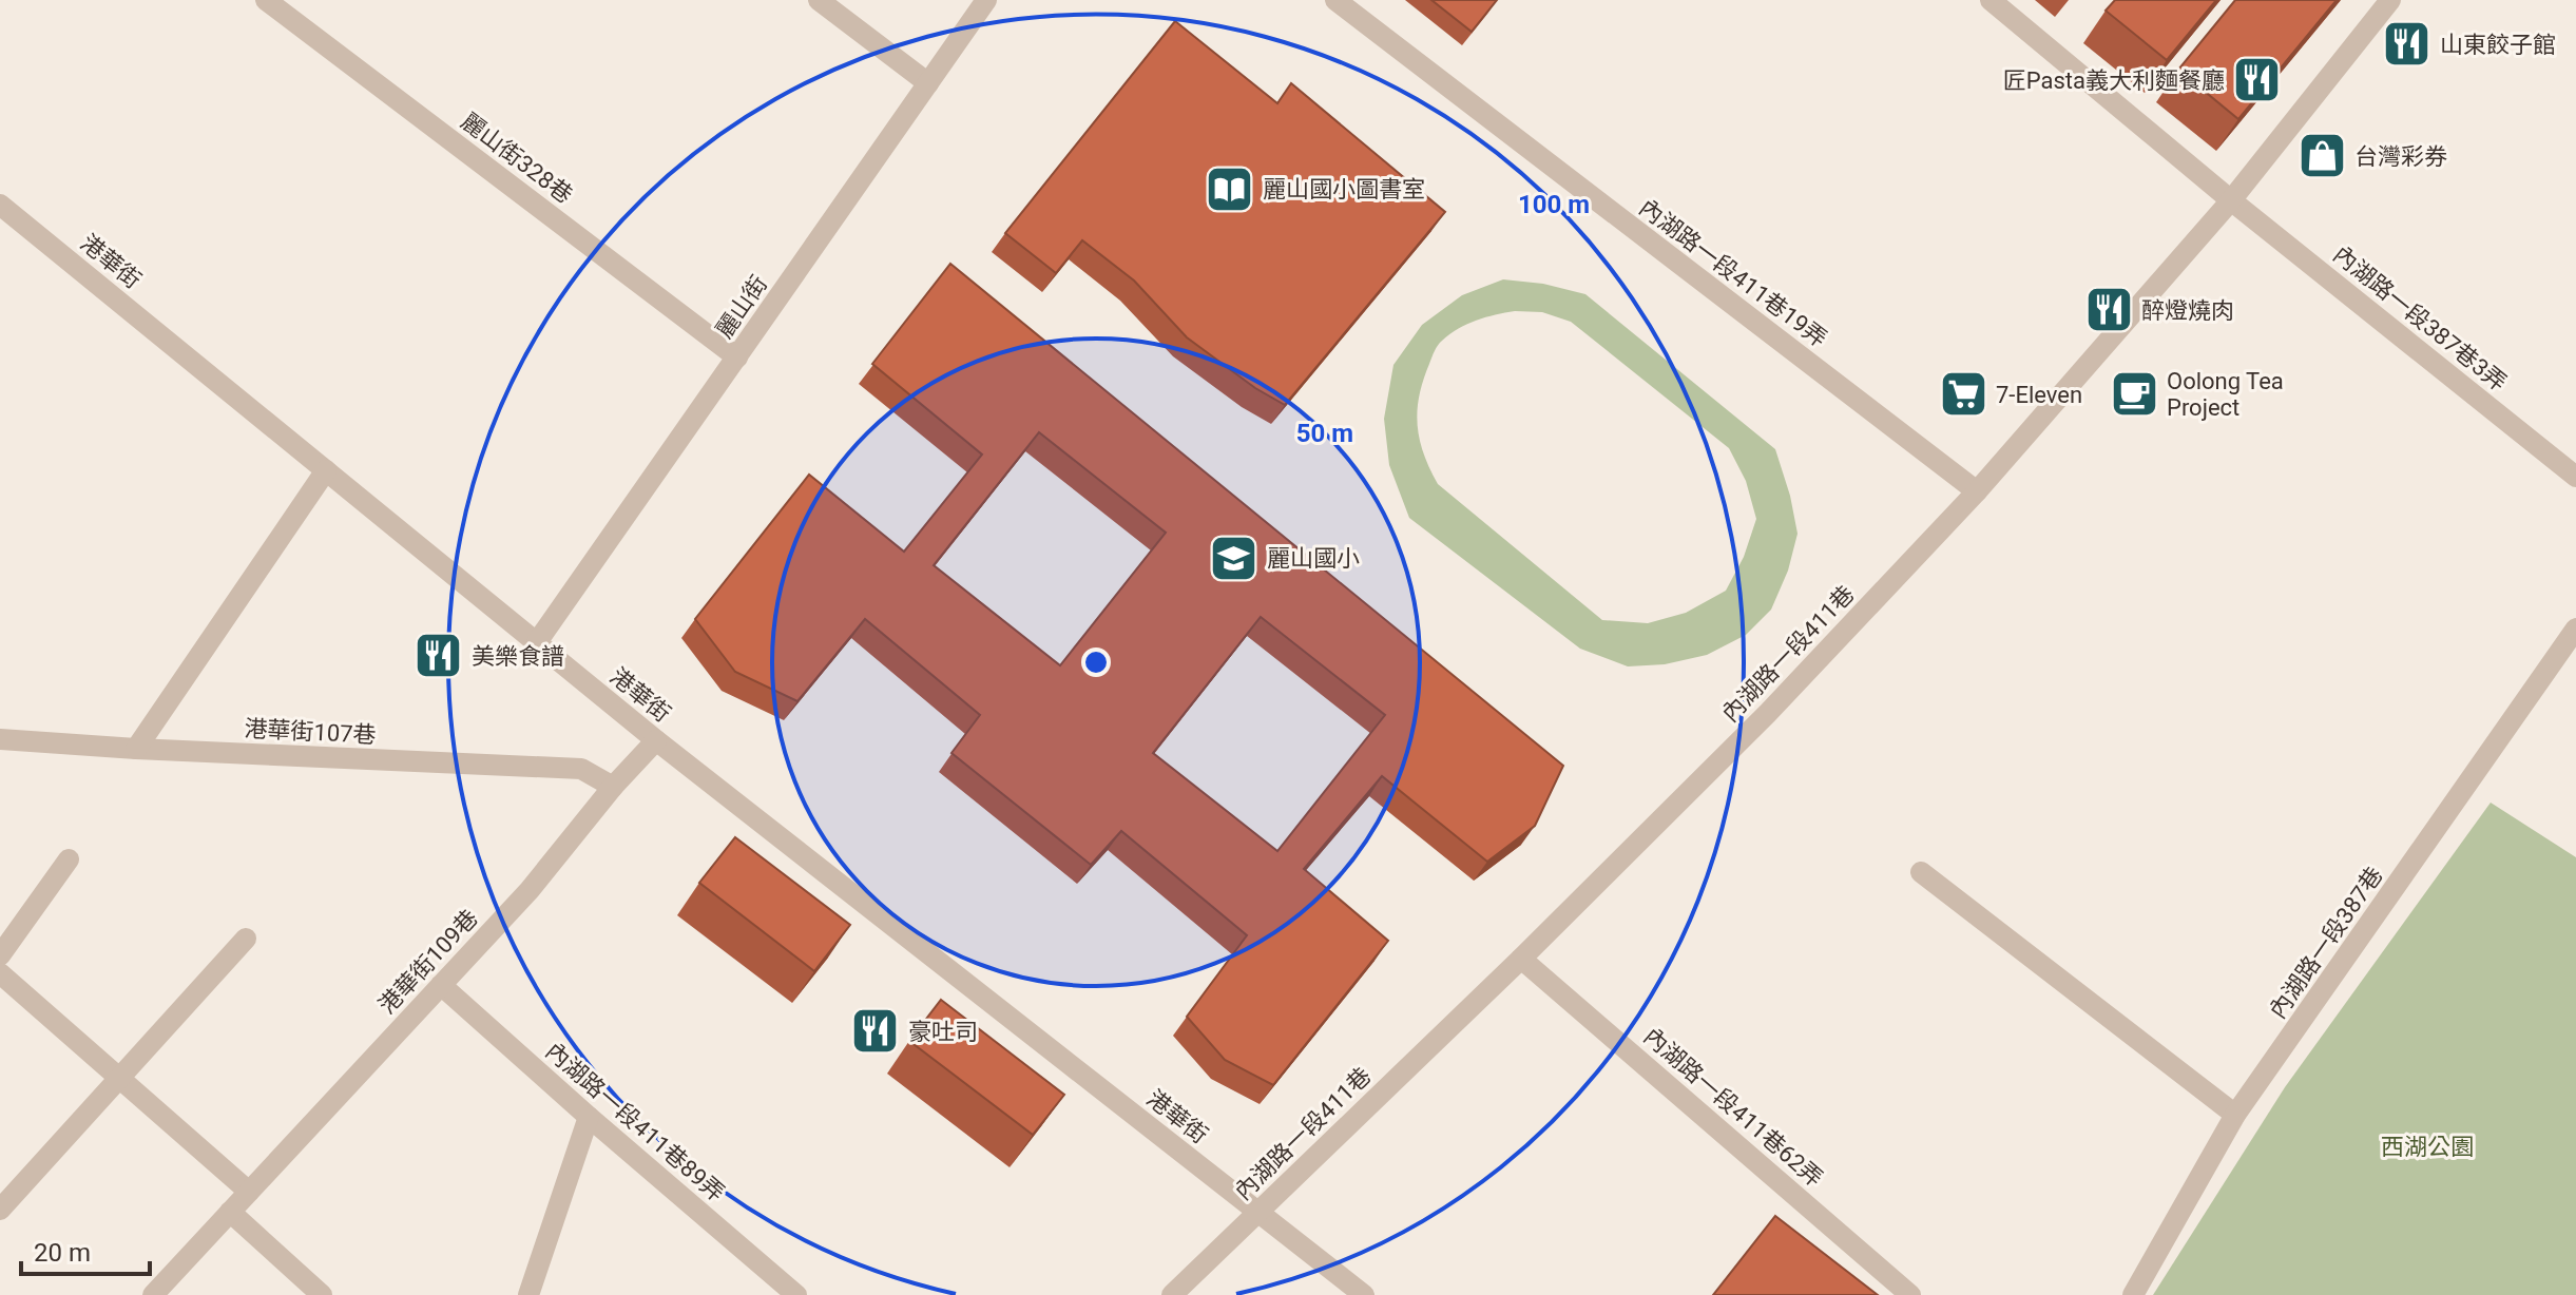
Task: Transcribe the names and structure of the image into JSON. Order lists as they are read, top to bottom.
{
  "streets": {
    "street": [
      "麗山街328巷",
      "港華街",
      "內湖路一段411巷19弄",
      "麗山街",
      "內湖路一段387巷3弄",
      "內湖路一段411巷",
      "港華街107巷",
      "內湖路一段387巷",
      "港華街109巷",
      "內湖路一段411巷62弄",
      "內湖路一段411巷89弄"
    ]
  },
  "crossings": [
    ["麗山街328巷", "麗山街"],
    ["港華街", "麗山街"],
    ["港華街", "內湖路一段411巷"],
    ["港華街", "港華街109巷"],
    ["內湖路一段411巷19弄", "內湖路一段411巷"],
    ["內湖路一段387巷3弄", "內湖路一段411巷"],
    ["內湖路一段411巷", "內湖路一段411巷62弄"],
    ["港華街107巷", "港華街109巷"],
    ["港華街109巷", "內湖路一段411巷89弄"]
  ],
  "parks": ["西湖公園"],
  "places": {
    "restaurant": [
      "山東餃子館",
      "匠Pasta義大利麵餐廳",
      "醉燈燒肉",
      "美樂食譜",
      "豪吐司"
    ],
    "shop": ["台灣彩券"],
    "library": ["麗山國小圖書室"],
    "supermarket": ["7-Eleven"],
    "cafe": ["Oolong Tea Project"],
    "school or university": ["麗山國小"]
  },
  "scale_bar": "20 m",
  "rings": ["100 m", "50 m"]
}
